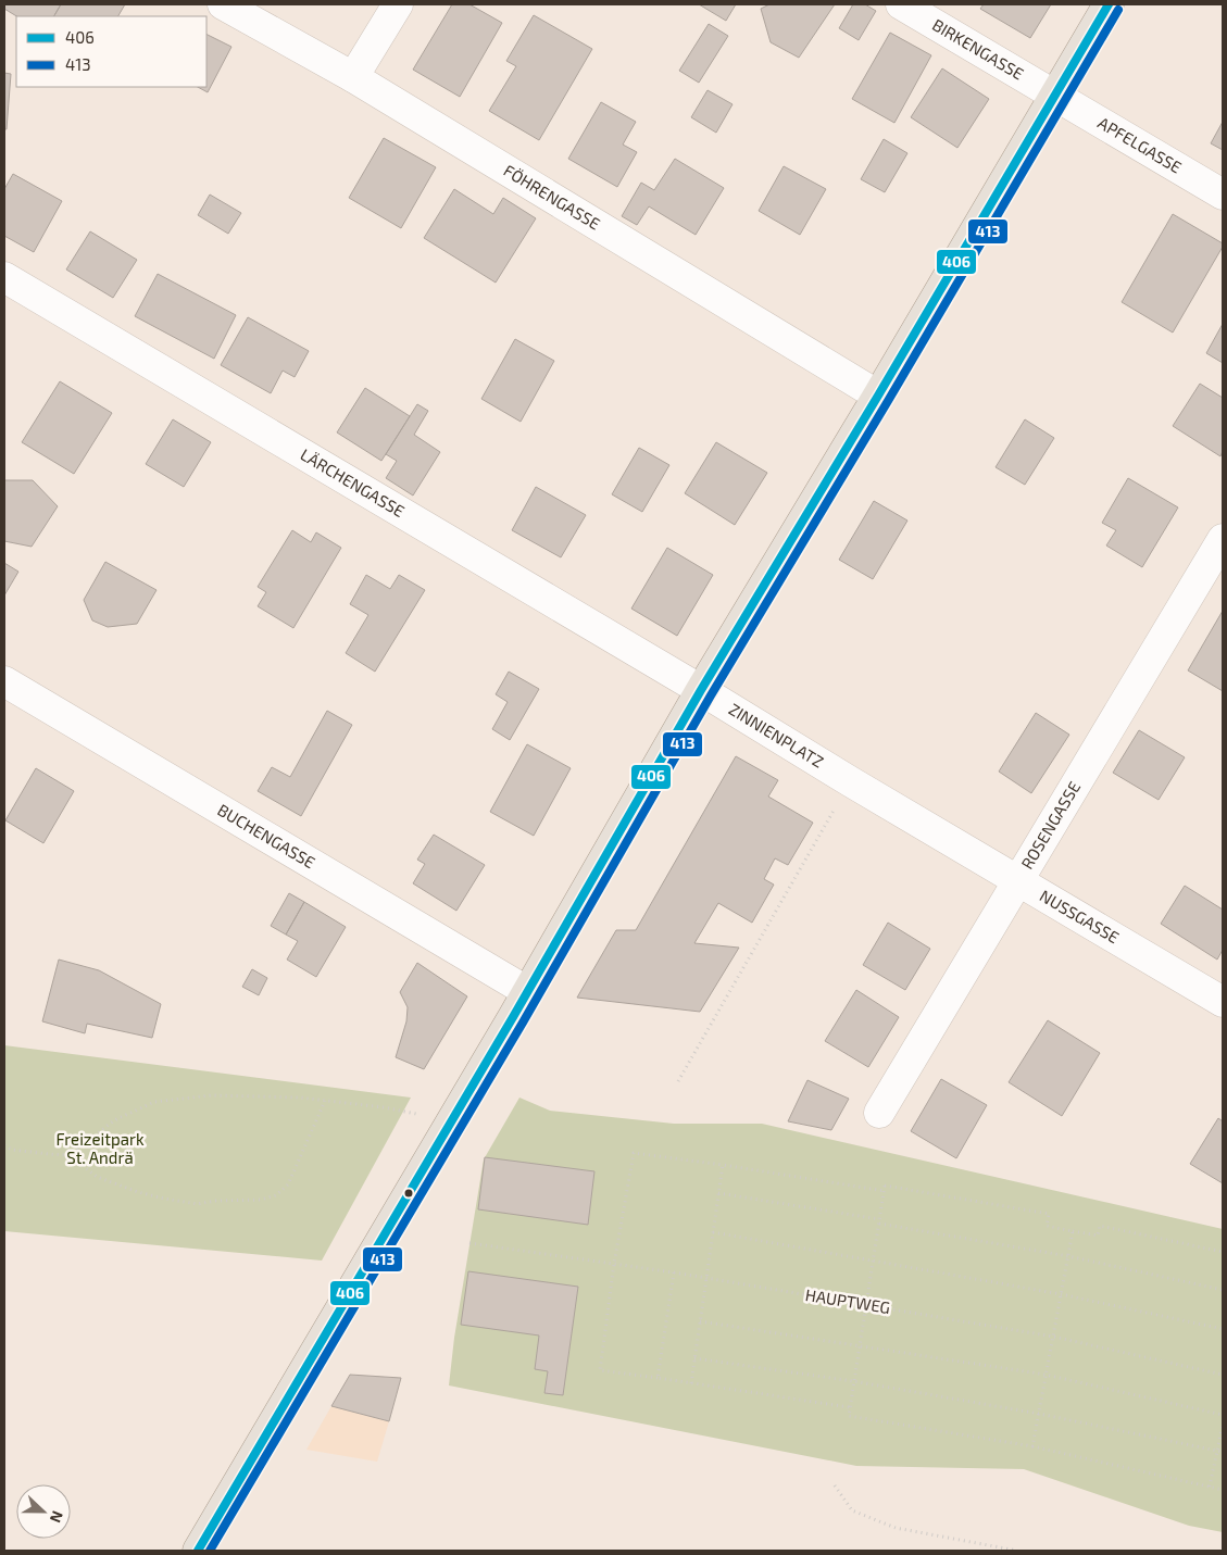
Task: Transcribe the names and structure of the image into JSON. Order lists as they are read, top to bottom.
{
  "streets": {
    "street": [
      "BIRKENGASSE",
      "APFELGASSE",
      "FÖHRENGASSE",
      "LÄRCHENGASSE",
      "ZINNIENPLATZ",
      "ROSENGASSE",
      "BUCHENGASSE",
      "NUSSGASSE"
    ],
    "path": ["HAUPTWEG"]
  },
  "crossings": [
    ["BIRKENGASSE", "APFELGASSE"],
    ["LÄRCHENGASSE", "ZINNIENPLATZ"],
    ["ZINNIENPLATZ", "NUSSGASSE"],
    ["ROSENGASSE", "NUSSGASSE"]
  ],
  "parks": ["Freizeitpark St. Andrä"],
  "lines": ["transit line 406", "transit line 413"],
  "legend": ["406", "413"],
  "north": "right"
}
